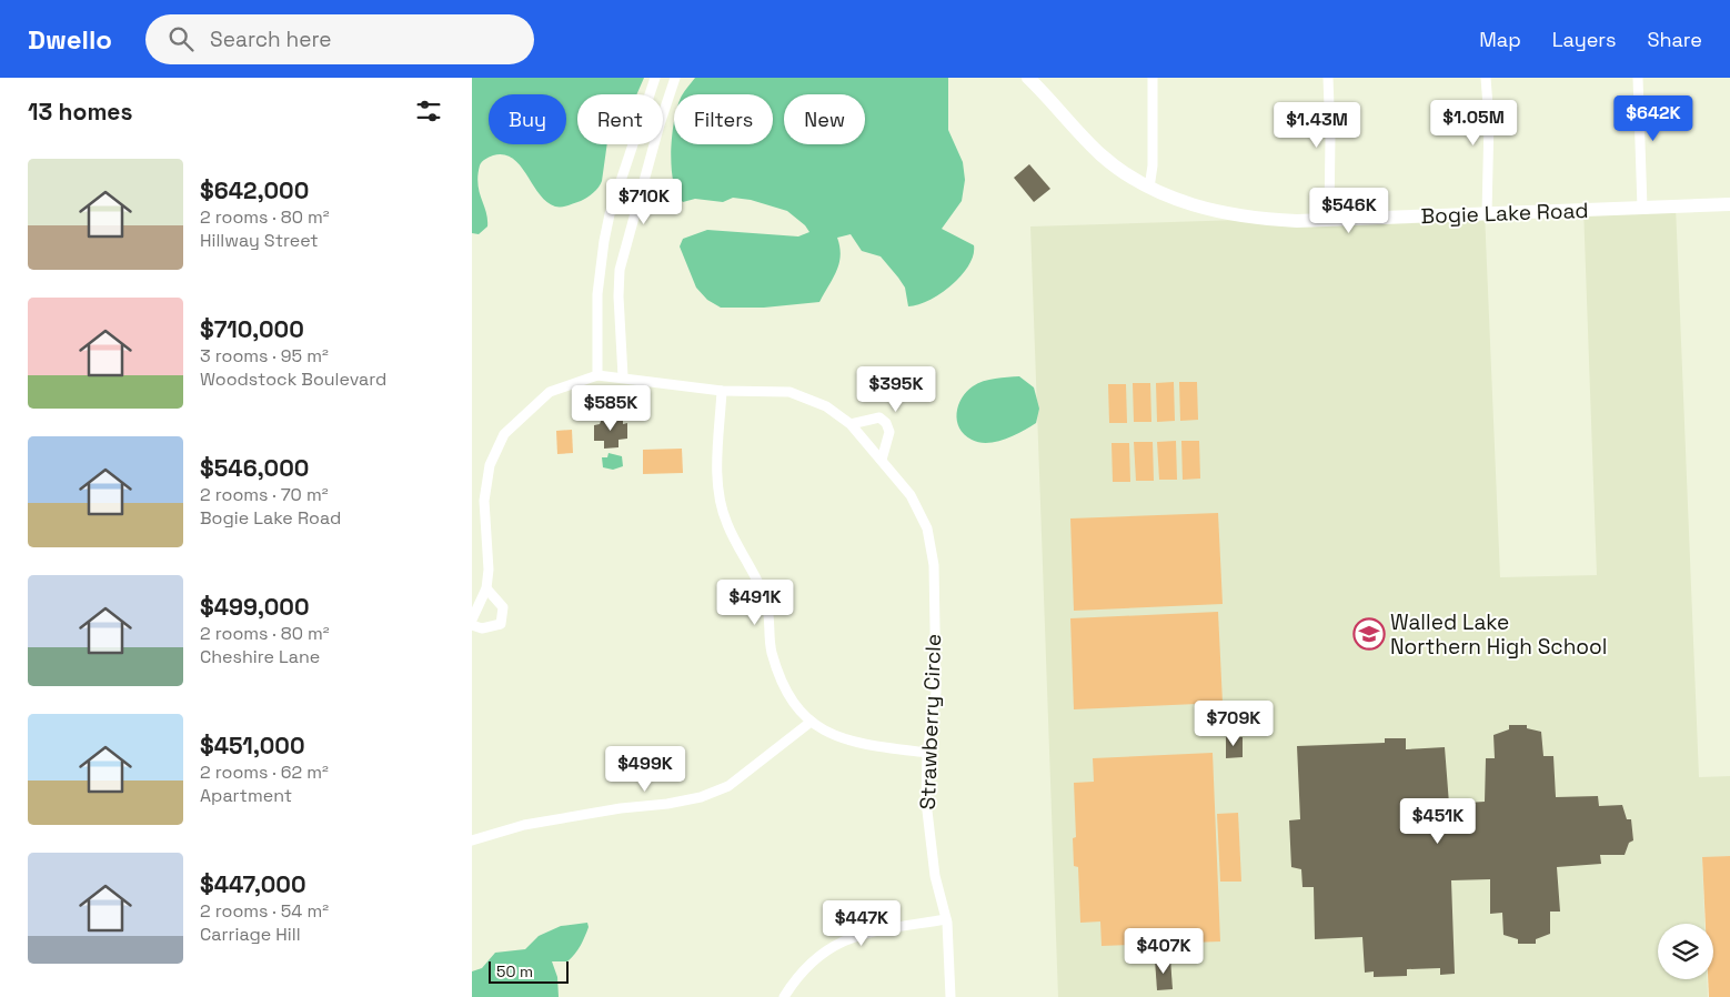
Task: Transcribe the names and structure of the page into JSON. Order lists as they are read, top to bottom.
{
  "streets": {
    "main road": ["Bogie Lake Road"],
    "street": ["Strawberry Circle"]
  },
  "places": {
    "school or university": ["Walled Lake Northern High School"]
  },
  "scale_bar": "50 m",
  "page": {
    "header": "Dwello",
    "search": "Search here",
    "nav": ["Map", "Layers", "Share"],
    "heading": "13 homes",
    "chip": [
      "Buy",
      "Rent",
      "Filters",
      "New"
    ],
    "price": [
      "$642K",
      "$1.05M",
      "$1.43M",
      "$710K",
      "$546K",
      "$395K",
      "$585K",
      "$491K",
      "$709K",
      "$499K",
      "$451K",
      "$447K",
      "$407K"
    ],
    "list": [
      {
        "name": "$642,000",
        "note": "2 rooms · 80 m² · Hillway Street"
      },
      {
        "name": "$710,000",
        "note": "3 rooms · 95 m² · Woodstock Boulevard"
      },
      {
        "name": "$546,000",
        "note": "2 rooms · 70 m² · Bogie Lake Road"
      },
      {
        "name": "$499,000",
        "note": "2 rooms · 80 m² · Cheshire Lane"
      },
      {
        "name": "$451,000",
        "note": "2 rooms · 62 m² · Apartment"
      },
      {
        "name": "$447,000",
        "note": "2 rooms · 54 m² · Carriage Hill"
      }
    ],
    "scale": "50 m"
  }
}
